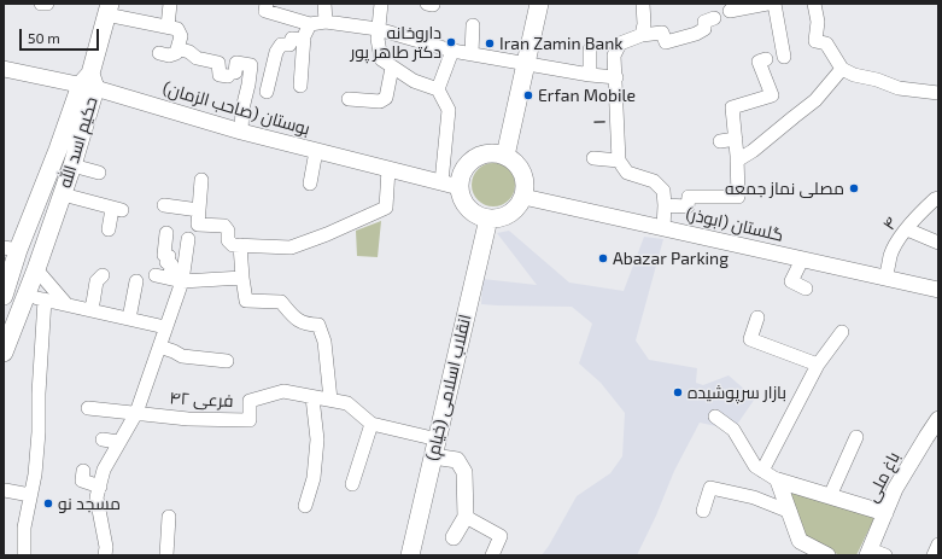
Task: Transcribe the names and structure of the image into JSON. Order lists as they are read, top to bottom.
{
  "streets": {
    "main road": ["حکیم اسد الله", "انقلاب اسلامی (خیام)"],
    "street": [
      "بوستان (صاحب الزمان)",
      "۱",
      "۴",
      "گلستان (ابوذر)",
      "فرعی ۴۲",
      "باغ ملی"
    ]
  },
  "crossings": [
    ["بوستان (صاحب الزمان)", "حکیم اسد الله"],
    ["بوستان (صاحب الزمان)", "گلستان (ابوذر)"],
    ["بوستان (صاحب الزمان)", "انقلاب اسلامی (خیام)"],
    ["۴", "گلستان (ابوذر)"],
    ["گلستان (ابوذر)", "انقلاب اسلامی (خیام)"],
    ["انقلاب اسلامی (خیام)", "فرعی ۴۲"]
  ],
  "places": [
    "داروخانه دکتر طاهر پور",
    "Iran Zamin Bank",
    "Erfan Mobile",
    "مصلی نماز جمعه",
    "Abazar Parking",
    "بازار سرپوشیده",
    "مسجد نو"
  ],
  "scale_bar": "50 m"
}
